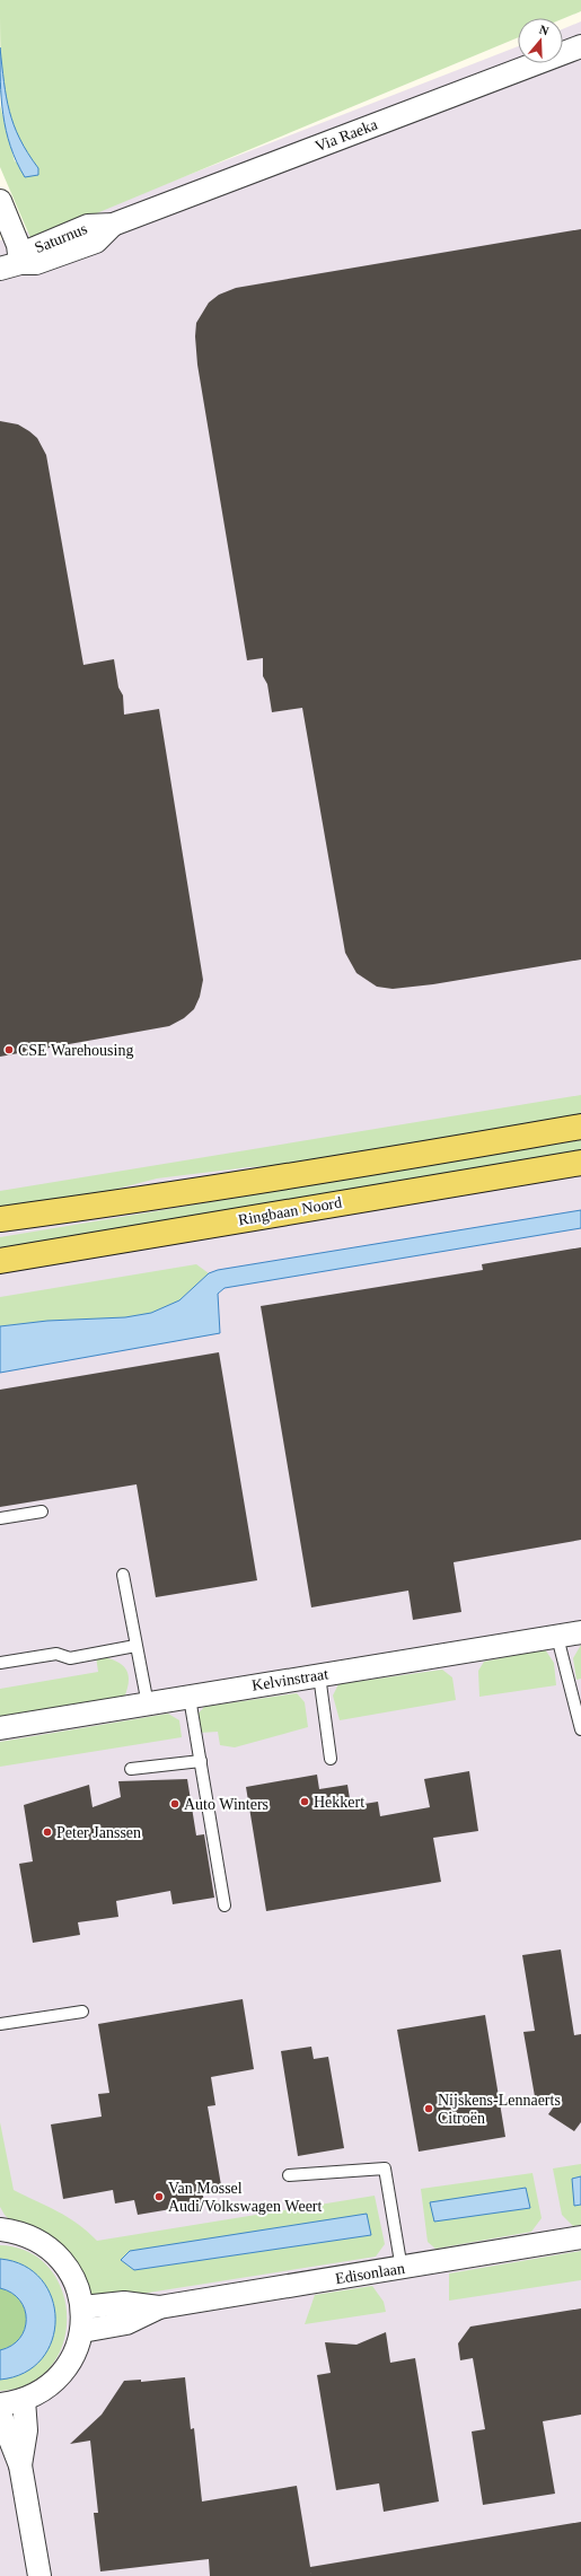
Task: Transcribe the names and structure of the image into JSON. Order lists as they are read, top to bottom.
{
  "streets": {
    "main road": ["Ringbaan Noord"],
    "street": [
      "Via Raeka",
      "Saturnus",
      "Kelvinstraat",
      "Edisonlaan"
    ]
  },
  "crossings": [
    ["Via Raeka", "Saturnus"]
  ],
  "places": [
    "CSE Warehousing",
    "Hekkert",
    "Auto Winters",
    "Peter Janssen",
    "Nijskens-Lennaerts Citroën",
    "Van Mossel Audi/Volkswagen Weert"
  ],
  "north": "top"
}
